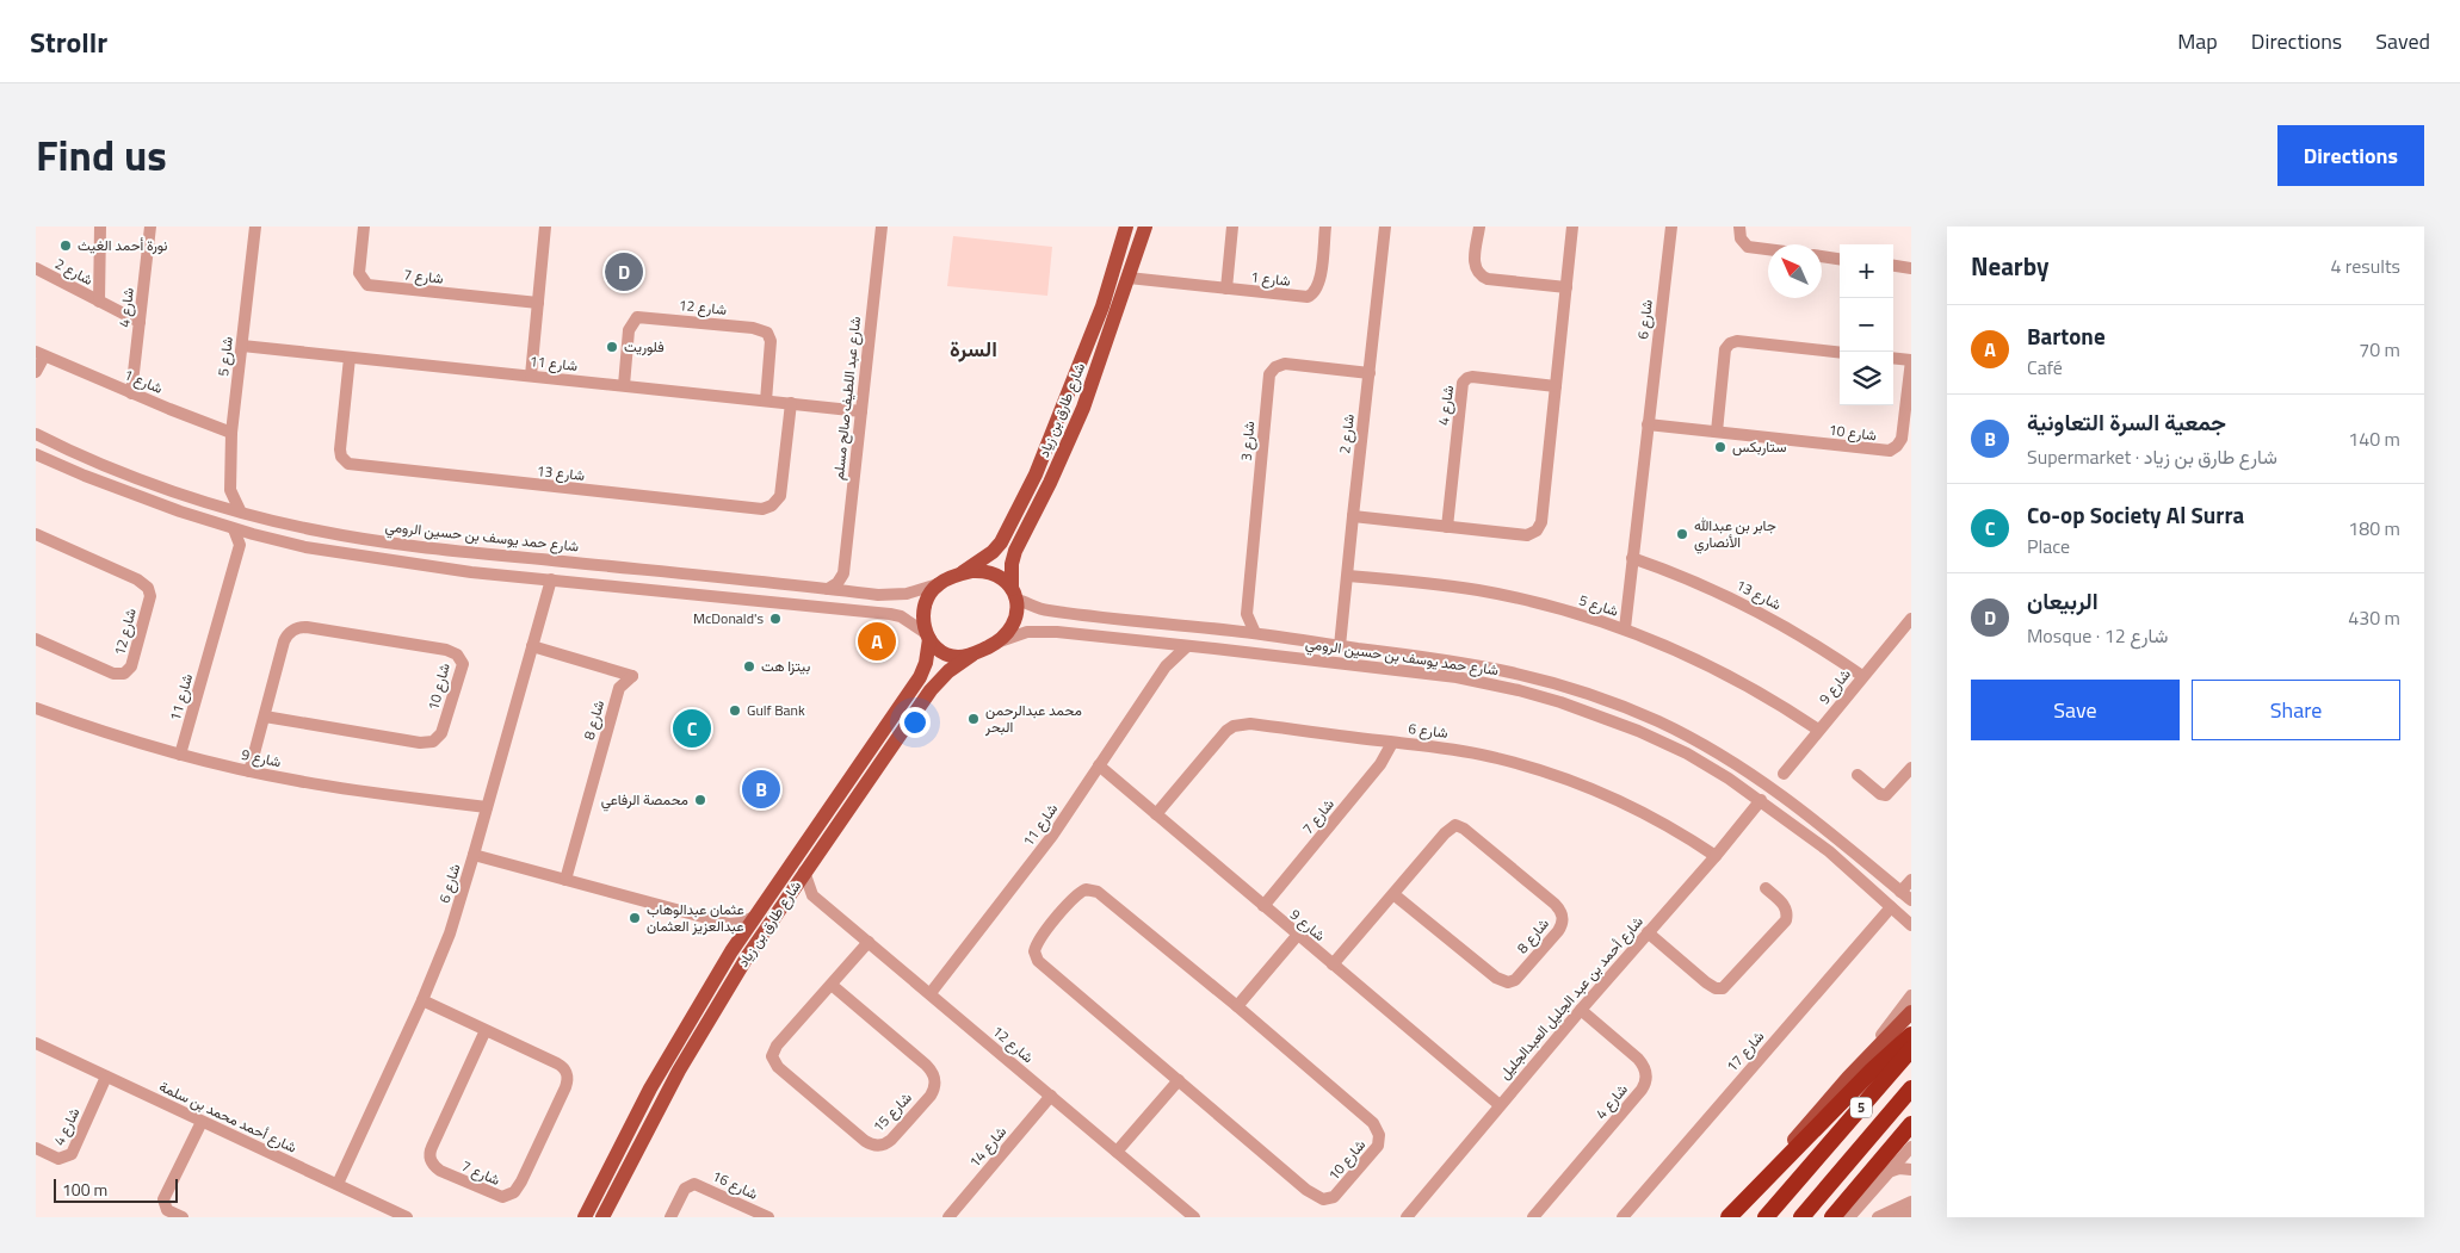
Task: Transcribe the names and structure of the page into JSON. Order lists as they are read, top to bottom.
{
  "streets": {
    "highway": ["5"],
    "main road": ["شارع طارق بن زياد"],
    "street": [
      "شارع 2",
      "شارع 7",
      "شارع 1",
      "شارع 4",
      "شارع 12",
      "شارع 6",
      "شارع 5",
      "شارع 11",
      "شارع عبد اللطيف صالح مسلم",
      "شارع 10",
      "شارع 3",
      "شارع 13",
      "شارع حمد يوسف بن حسين الرومي",
      "شارع 9",
      "شارع 8",
      "شارع أحمد بن عبد الجليل العبدالجليل",
      "شارع 17",
      "شارع 15",
      "شارع أحمد محمد بن سلمة",
      "شارع 14",
      "شارع 16"
    ]
  },
  "crossings": [
    ["شارع 2", "شارع 4"],
    ["شارع 2", "شارع 5"],
    ["شارع 2", "شارع 3"],
    ["شارع 2", "شارع حمد يوسف بن حسين الرومي"],
    ["شارع 7", "شارع 6"],
    ["شارع 7", "شارع 9"],
    ["شارع 1", "شارع 4"],
    ["شارع 1", "شارع 5"],
    ["شارع 1", "شارع طارق بن زياد"],
    ["شارع 4", "شارع أحمد بن عبد الجليل العبدالجليل"],
    ["شارع 4", "شارع أحمد محمد بن سلمة"],
    ["شارع 12", "شارع 11"],
    ["شارع 12", "شارع 15"],
    ["شارع 12", "شارع 14"],
    ["شارع 6", "شارع 5"],
    ["شارع 6", "شارع 10"],
    ["شارع 6", "شارع 13"],
    ["شارع 6", "شارع 9"],
    ["شارع 6", "شارع 8"],
    ["شارع 6", "شارع أحمد بن عبد الجليل العبدالجليل"],
    ["شارع 6", "شارع أحمد محمد بن سلمة"],
    ["شارع 5", "شارع 11"],
    ["شارع 5", "شارع حمد يوسف بن حسين الرومي"],
    ["شارع 5", "شارع 9"],
    ["شارع 11", "شارع عبد اللطيف صالح مسلم"],
    ["شارع 11", "شارع 13"],
    ["شارع 11", "شارع حمد يوسف بن حسين الرومي"],
    ["شارع 11", "شارع 9"],
    ["شارع طارق بن زياد", "شارع حمد يوسف بن حسين الرومي"],
    ["شارع 10", "شارع 9"],
    ["شارع 3", "شارع حمد يوسف بن حسين الرومي"],
    ["شارع 13", "شارع 9"],
    ["شارع حمد يوسف بن حسين الرومي", "شارع أحمد بن عبد الجليل العبدالجليل"],
    ["شارع حمد يوسف بن حسين الرومي", "شارع 17"],
    ["شارع 9", "شارع 8"],
    ["شارع 9", "شارع أحمد بن عبد الجليل العبدالجليل"]
  ],
  "districts": ["السرة"],
  "places": [
    "نورة أحمد الغيث",
    "فلوريت",
    "ستاربكس",
    "جابر بن عبدالله الأنصاري",
    "McDonald's",
    "بيتزا هت",
    "Gulf Bank",
    "محمد عبدالرحمن البحر",
    "محمصة الرفاعي",
    "عثمان عبدالوهاب عبدالعزيز العثمان"
  ],
  "scale_bar": "100 m",
  "north": "top left",
  "page": {
    "header": "Strollr",
    "nav": ["Map", "Directions", "Saved"],
    "title": "Find us",
    "buttons": [
      "Directions",
      ["Save", "Share"]
    ],
    "heading": ["Nearby", "4 results"],
    "map_buttons": ["+", "−"],
    "pins": [
      "D",
      "A",
      "C",
      "B"
    ],
    "list": [
      {
        "mark": "A",
        "name": "Bartone",
        "note": "Café",
        "value": "70 m"
      },
      {
        "mark": "B",
        "name": "جمعية السرة التعاونية",
        "note": "Supermarket · شارع طارق بن زياد",
        "value": "140 m"
      },
      {
        "mark": "C",
        "name": "Co-op Society Al Surra",
        "note": "Place",
        "value": "180 m"
      },
      {
        "mark": "D",
        "name": "الربيعان",
        "note": "Mosque · شارع 12",
        "value": "430 m"
      }
    ],
    "scale": "100 m"
  }
}
